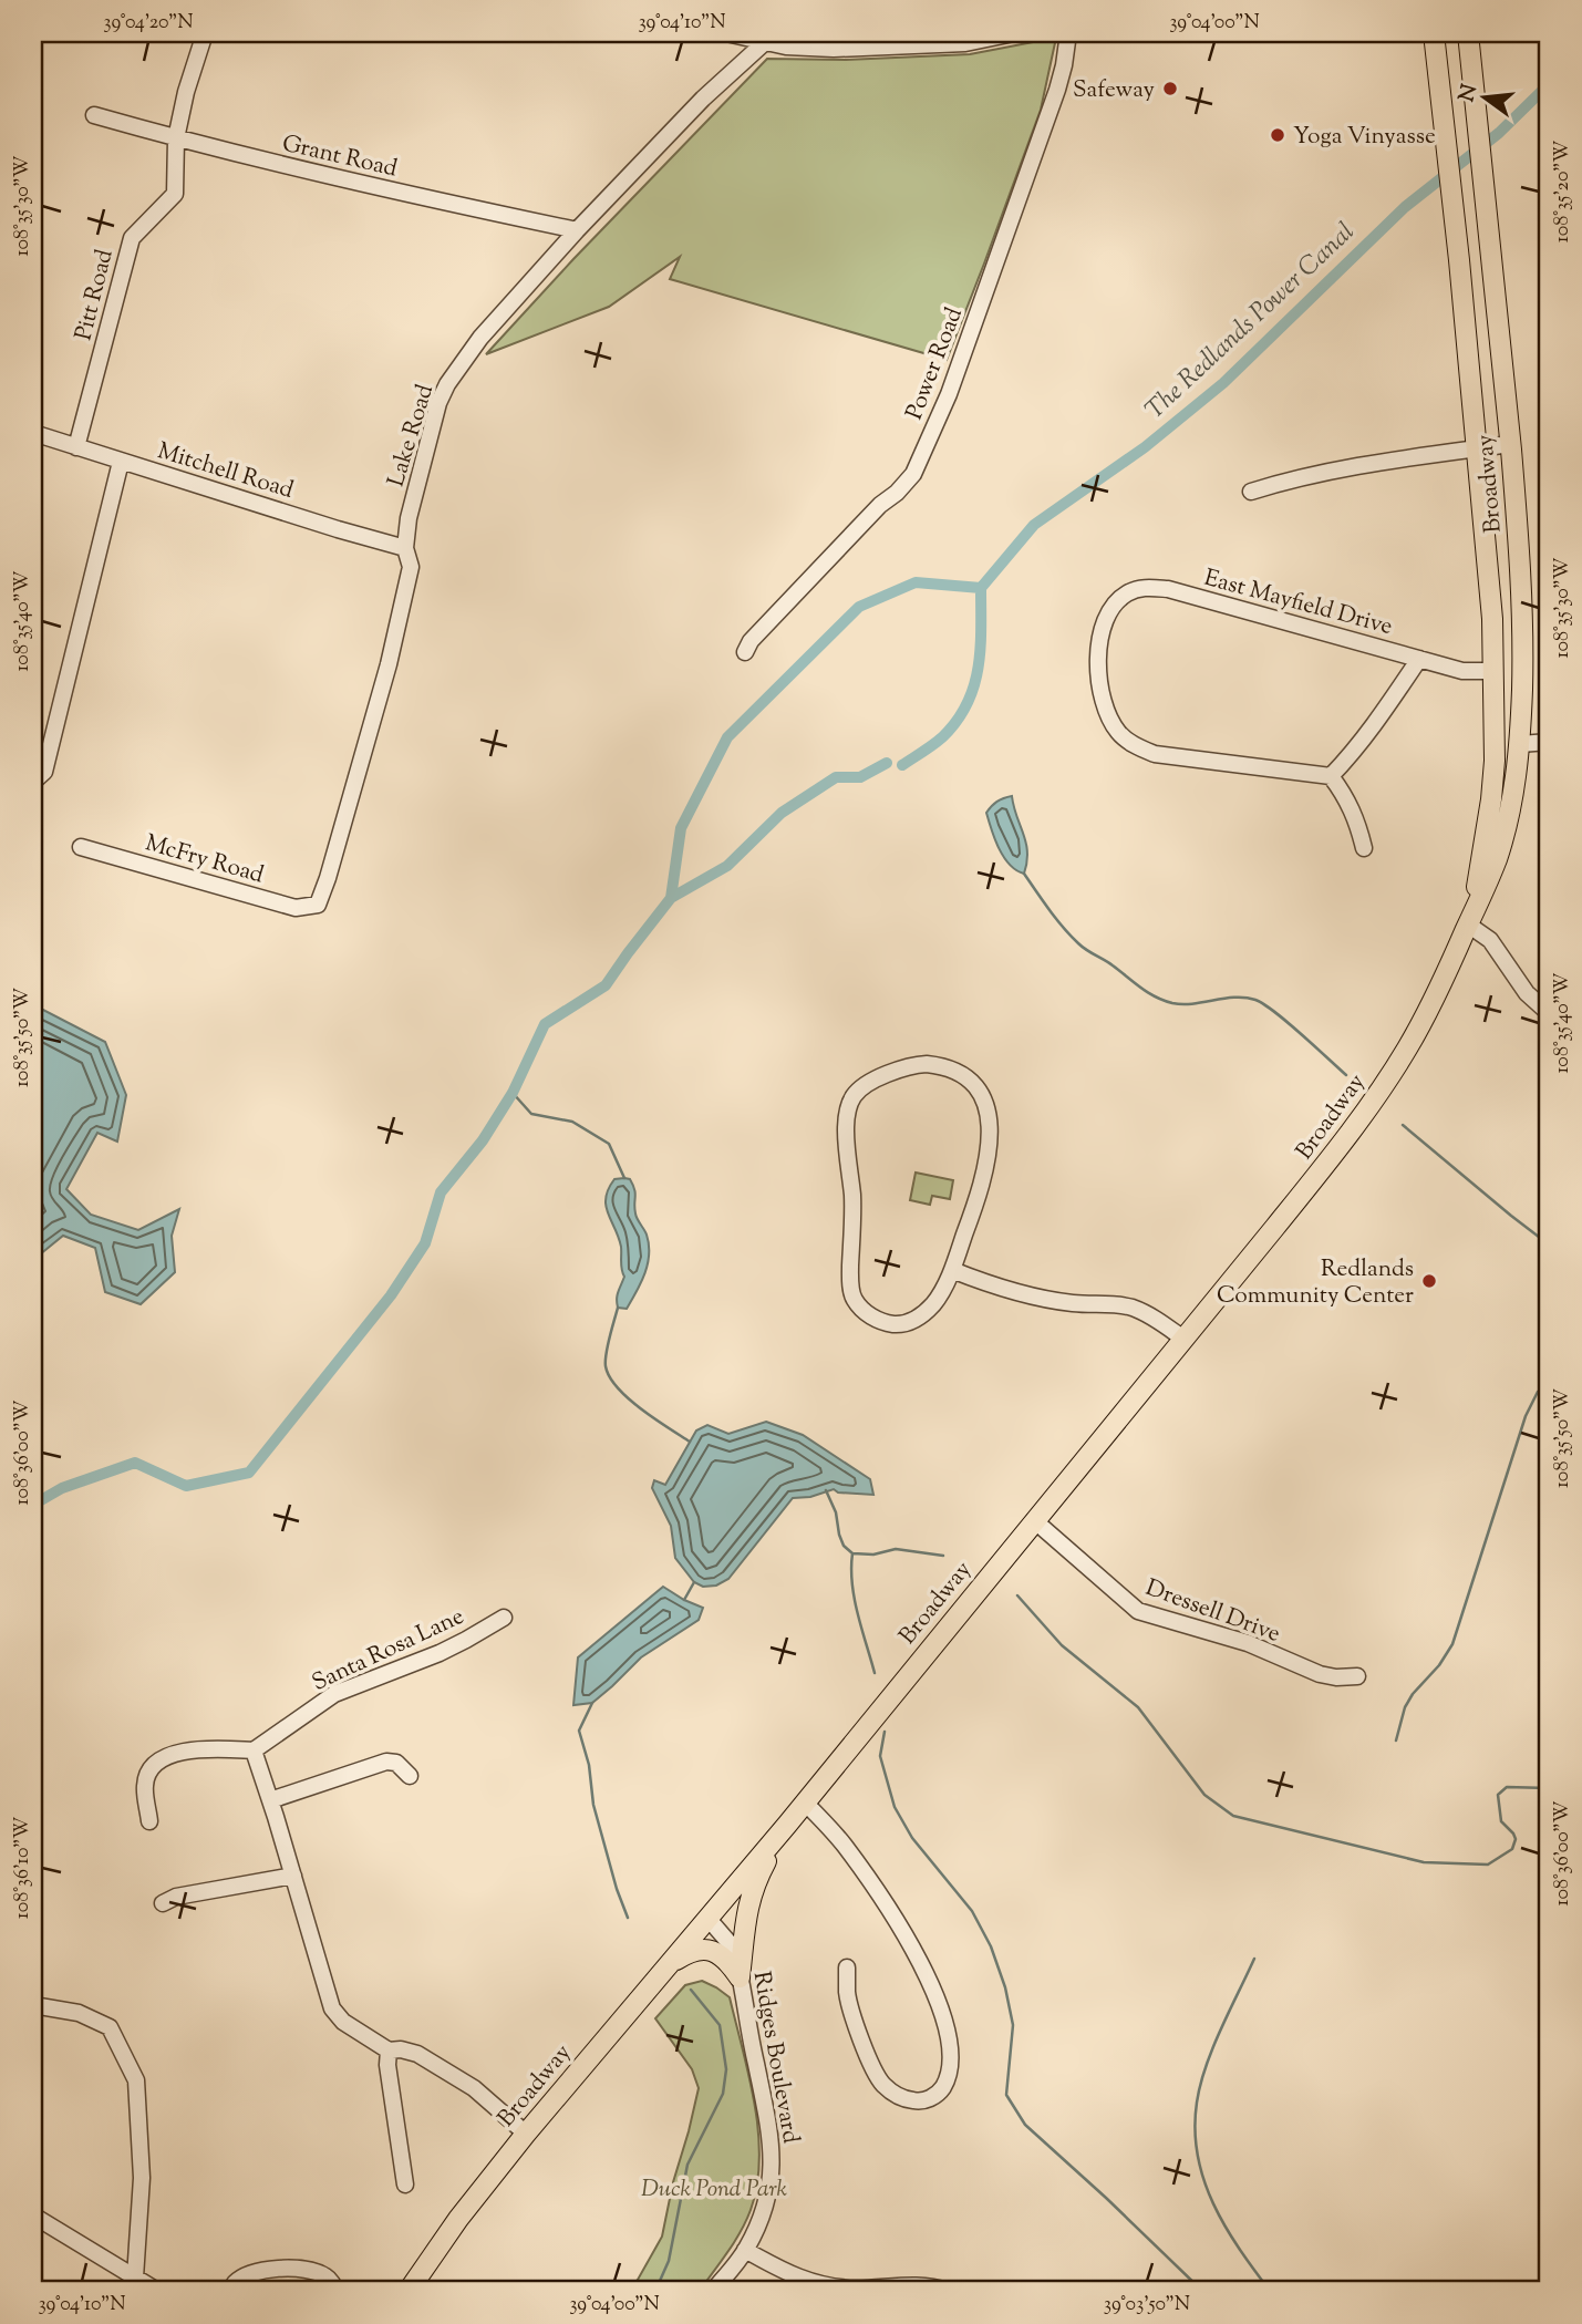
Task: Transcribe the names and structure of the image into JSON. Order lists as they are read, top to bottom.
{
  "streets": {
    "main road": ["Broadway"],
    "street": [
      "Grant Road",
      "Pitt Road",
      "Power Road",
      "Lake Road",
      "Mitchell Road",
      "East Mayfield Drive",
      "McFry Road",
      "Dressell Drive",
      "Santa Rosa Lane",
      "Ridges Boulevard"
    ]
  },
  "crossings": [
    ["Grant Road", "Pitt Road"],
    ["Grant Road", "Lake Road"],
    ["Pitt Road", "Mitchell Road"],
    ["Lake Road", "Mitchell Road"],
    ["Lake Road", "McFry Road"],
    ["Broadway", "East Mayfield Drive"],
    ["Broadway", "Dressell Drive"],
    ["Broadway", "Ridges Boulevard"]
  ],
  "water": ["The Redlands Power Canal"],
  "parks": ["Duck Pond Park"],
  "places": ["Safeway", "Yoga Vinyasse", "Redlands Community Center"],
  "north": "left",
  "coordinates": [
    "39°04'20\"N",
    "39°04'10\"N",
    "39°04'00\"N",
    "108°35'20\"W",
    "108°35'30\"W",
    "108°35'40\"W",
    "108°35'50\"W",
    "108°36'00\"W",
    "108°36'10\"W",
    "39°03'50\"N"
  ]
}
